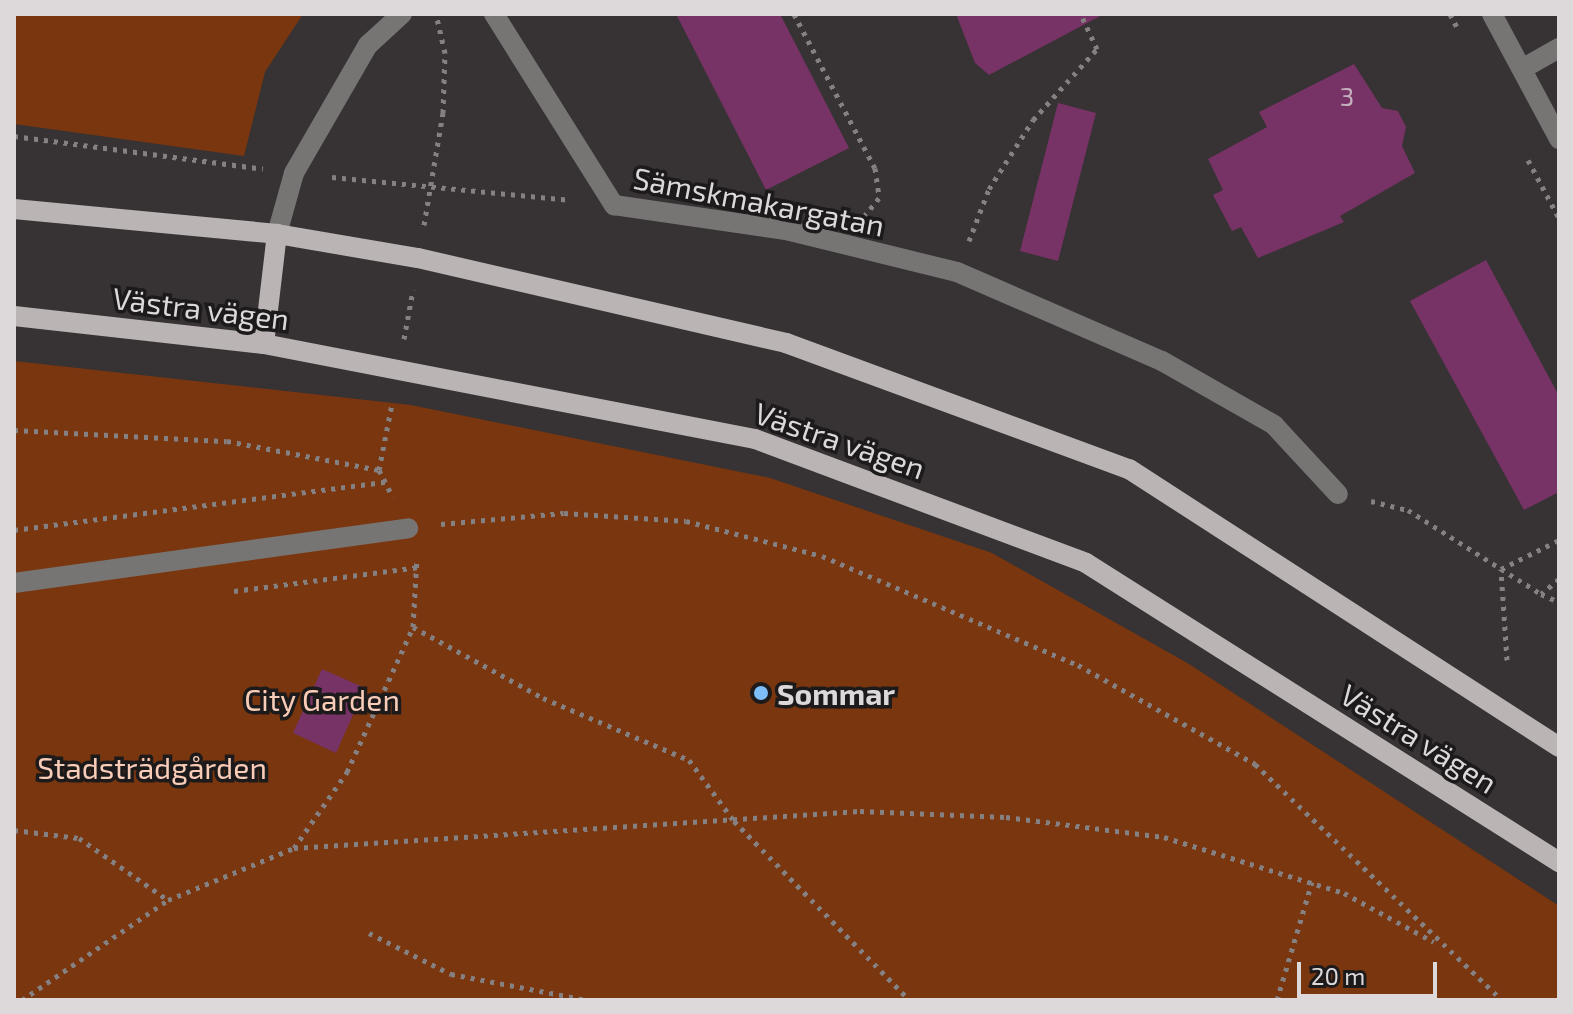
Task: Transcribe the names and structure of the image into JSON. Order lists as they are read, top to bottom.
{
  "streets": {
    "main road": ["Västra vägen"],
    "street": ["Sämskmakargatan"]
  },
  "parks": ["City Garden", "Stadsträdgården"],
  "places": ["Sommar"],
  "house_numbers": ["3"],
  "scale_bar": "20 m"
}
